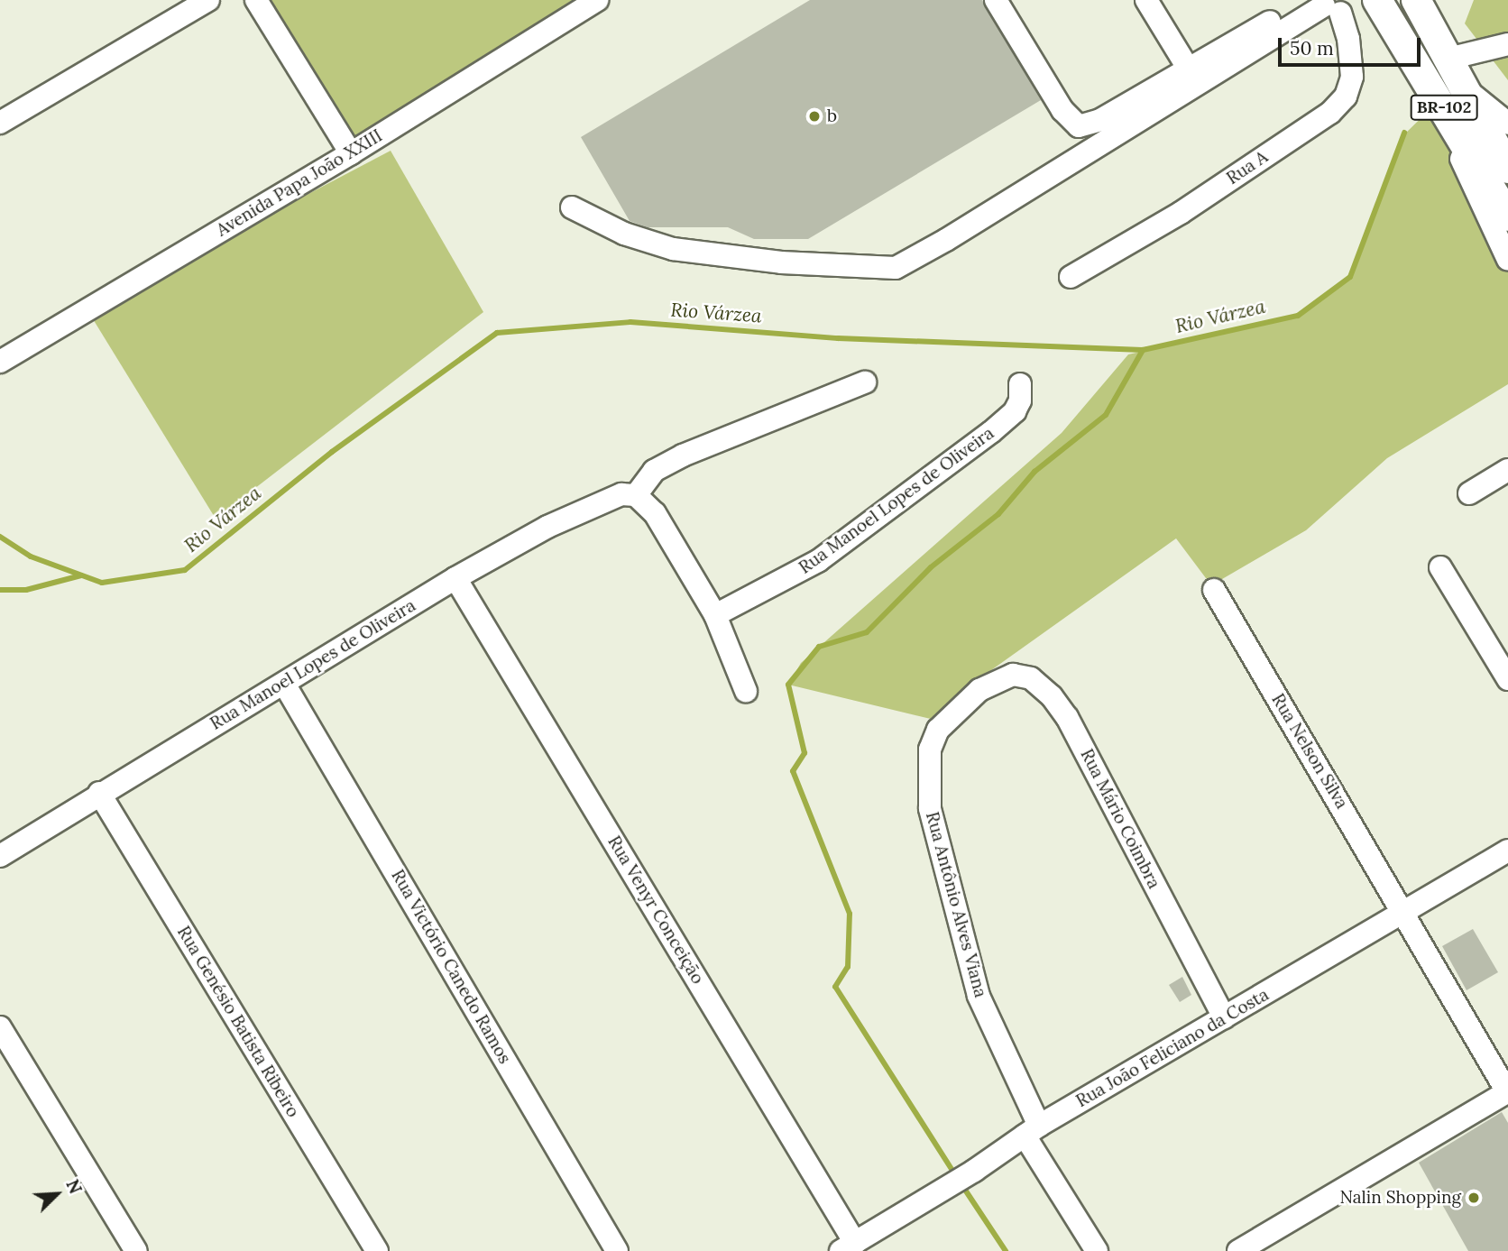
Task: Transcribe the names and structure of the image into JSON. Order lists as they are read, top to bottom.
{
  "streets": {
    "main road": ["BR-102"],
    "street": [
      "Rua A",
      "Avenida Papa João XXIII",
      "Rua Manoel Lopes de Oliveira",
      "Rua Nelson Silva",
      "Rua Mário Coimbra",
      "Rua Antônio Alves Viana",
      "Rua Venyr Conceição",
      "Rua Victório Canedo Ramos",
      "Rua Genésio Batista Ribeiro",
      "Rua João Feliciano da Costa"
    ]
  },
  "crossings": [
    ["Rua Manoel Lopes de Oliveira", "Rua Venyr Conceição"],
    ["Rua Manoel Lopes de Oliveira", "Rua Victório Canedo Ramos"],
    ["Rua Manoel Lopes de Oliveira", "Rua Genésio Batista Ribeiro"],
    ["Rua Nelson Silva", "Rua João Feliciano da Costa"],
    ["Rua Mário Coimbra", "Rua Antônio Alves Viana"],
    ["Rua Mário Coimbra", "Rua João Feliciano da Costa"],
    ["Rua Antônio Alves Viana", "Rua João Feliciano da Costa"],
    ["Rua Venyr Conceição", "Rua João Feliciano da Costa"]
  ],
  "water": ["Rio Várzea"],
  "places": ["b", "Nalin Shopping"],
  "scale_bar": "50 m",
  "north": "top right"
}
